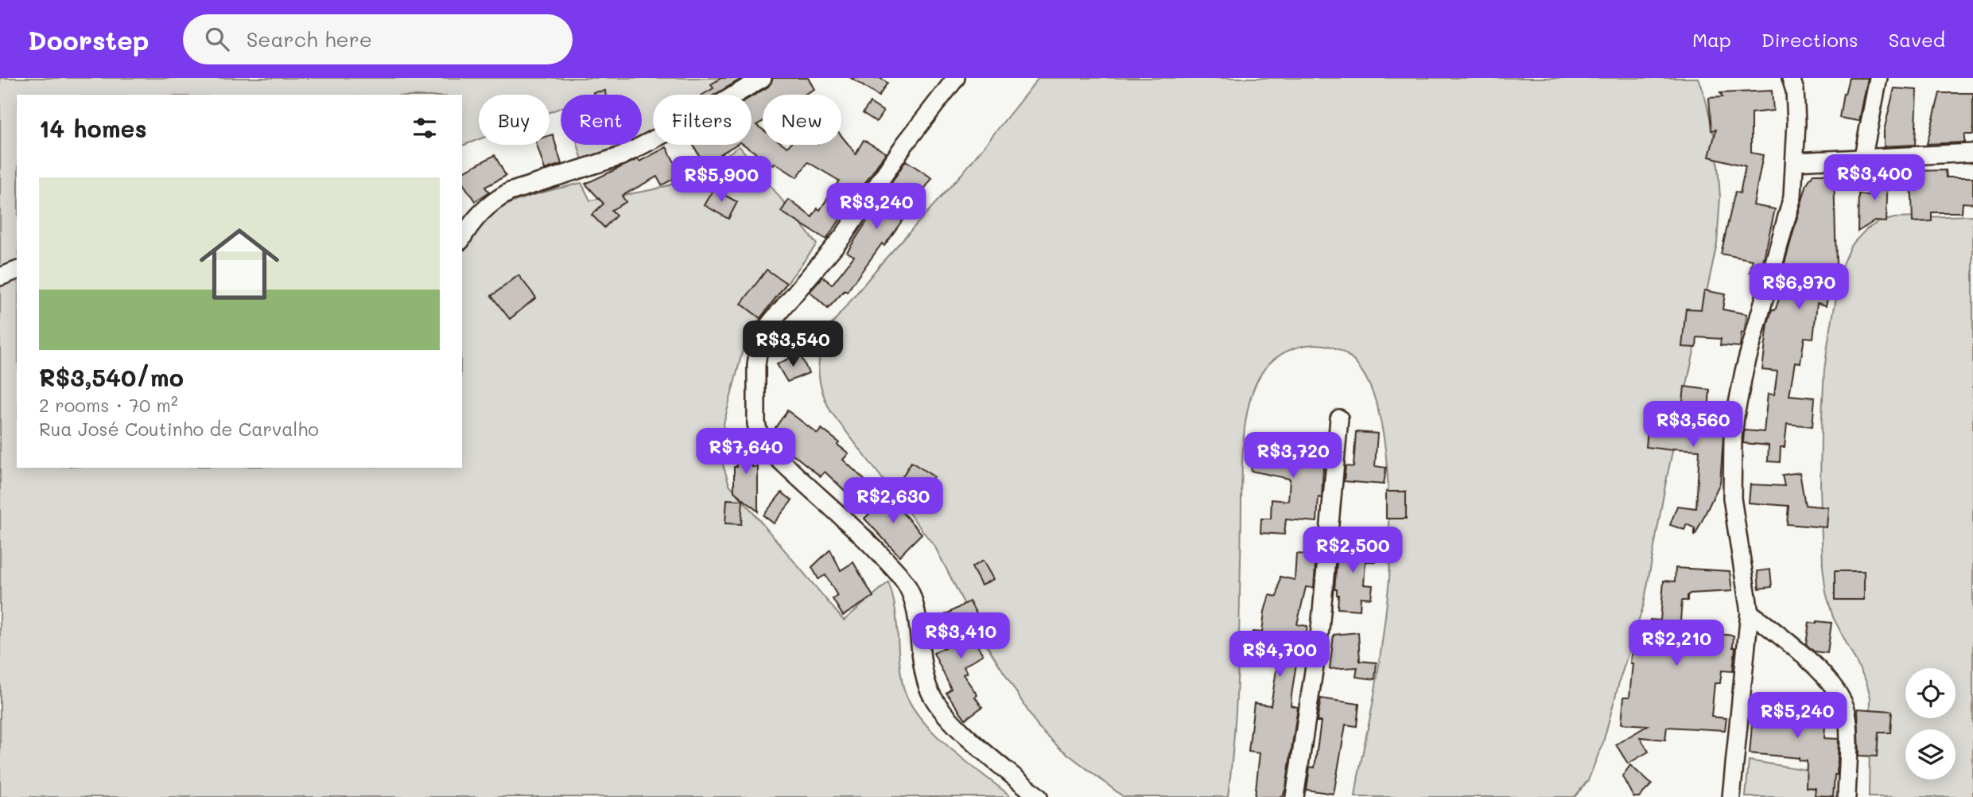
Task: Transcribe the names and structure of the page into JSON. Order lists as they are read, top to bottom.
{
  "page": {
    "header": "Doorstep",
    "search": "Search here",
    "nav": ["Map", "Directions", "Saved"],
    "chip": [
      "Buy",
      "Rent",
      "Filters",
      "New"
    ],
    "heading": "14 homes",
    "price": [
      "R$3,400",
      "R$5,900",
      "R$3,240",
      "R$6,970",
      "R$3,540",
      "R$3,560",
      "R$7,640",
      "R$3,720",
      "R$2,630",
      "R$2,500",
      "R$3,410",
      "R$2,210",
      "R$4,700",
      "R$5,240"
    ],
    "list": [
      {
        "name": "R$3,540/mo",
        "note": "2 rooms · 70 m² · Rua José Coutinho de Carvalho"
      }
    ]
  }
}
